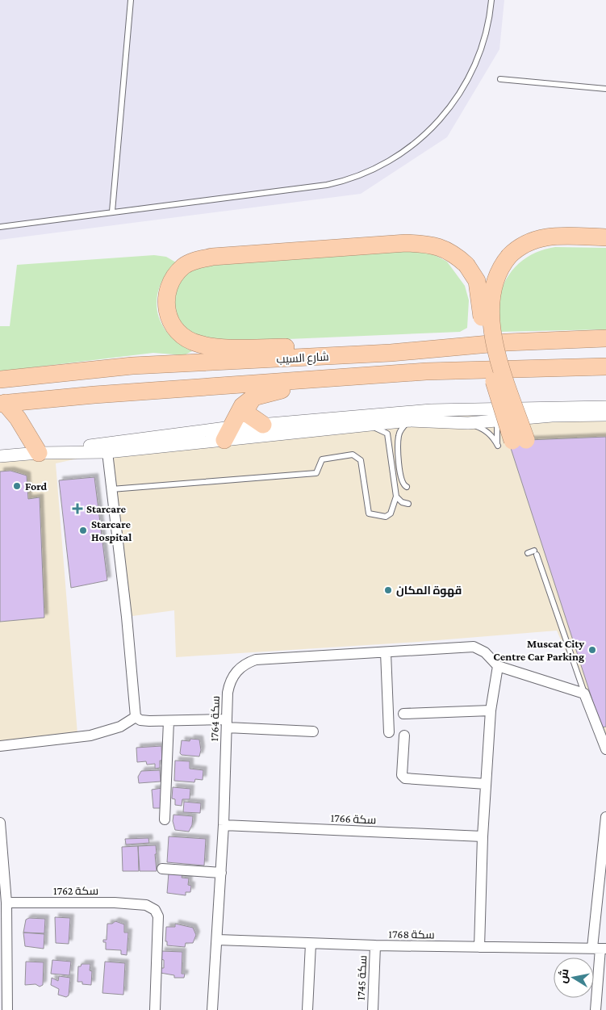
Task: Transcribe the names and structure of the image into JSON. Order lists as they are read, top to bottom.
{
  "streets": {
    "highway": ["شارع السيب"],
    "street": [
      "سكة 1764",
      "سكة 1766",
      "سكة 1762",
      "سكة 1768",
      "سكة 1745"
    ]
  },
  "crossings": [
    ["سكة 1764", "سكة 1766"],
    ["سكة 1764", "سكة 1768"],
    ["سكة 1768", "سكة 1745"]
  ],
  "places": {
    "other": [
      "Ford",
      "Starcare Hospital",
      "قهوة المكان",
      "Muscat City Centre Car Parking"
    ],
    "health": ["Starcare"]
  },
  "north": "left"
}
